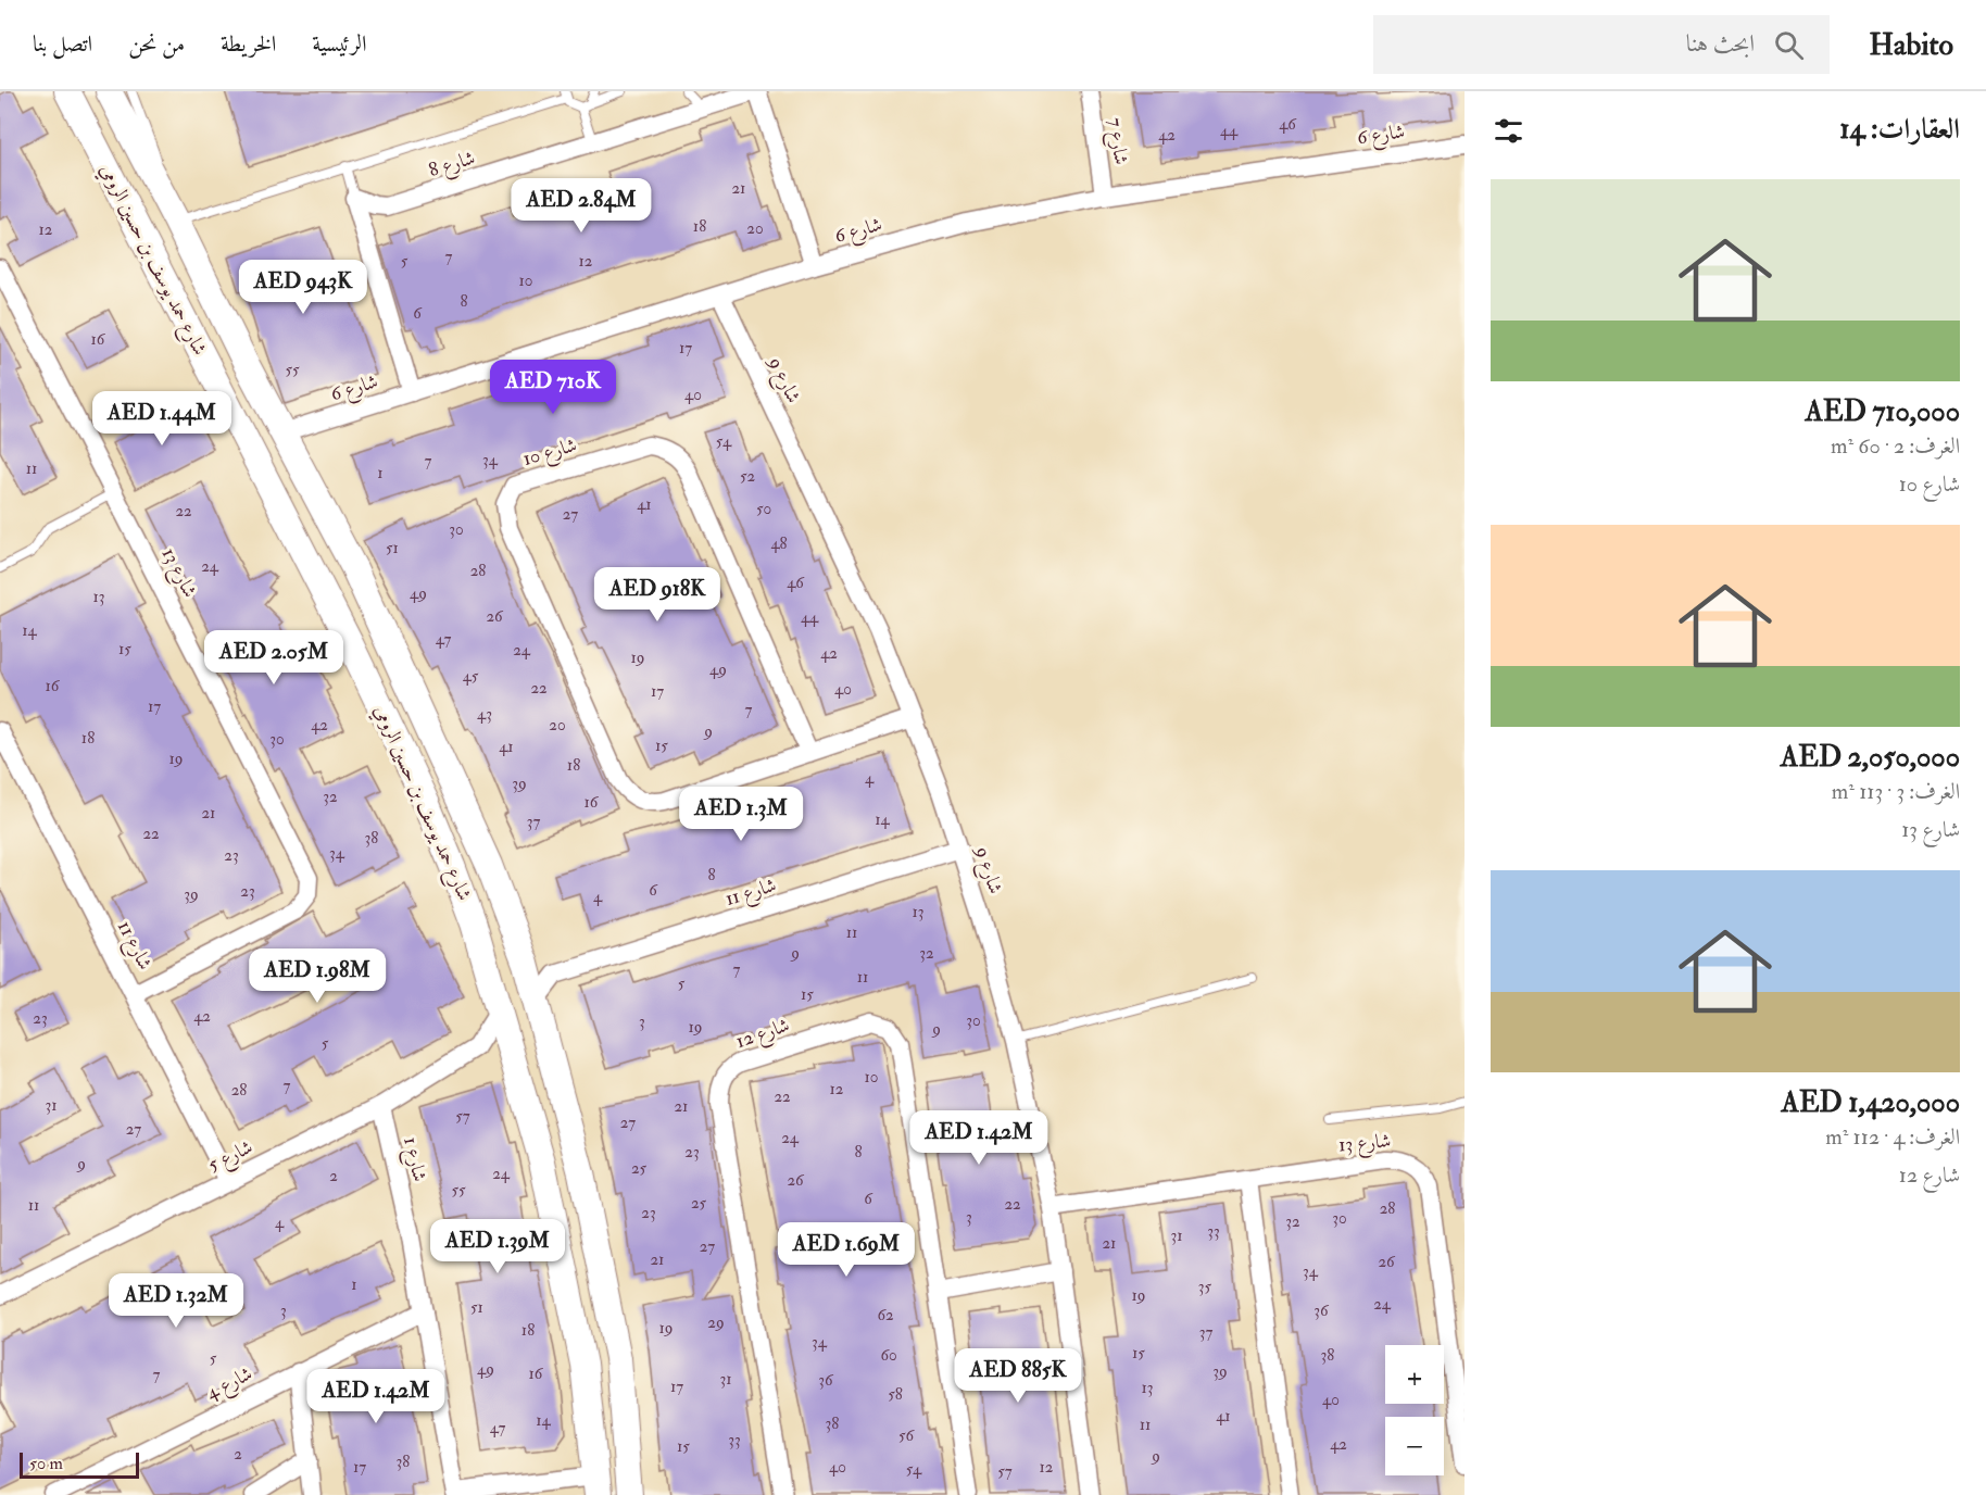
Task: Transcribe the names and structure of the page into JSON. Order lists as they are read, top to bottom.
{
  "streets": {
    "street": [
      "شارع 6",
      "شارع 7",
      "شارع 8",
      "شارع حمد يوسف بن حسين الرومي",
      "شارع 9",
      "شارع 10",
      "شارع 13",
      "شارع 11",
      "شارع 12",
      "شارع 5",
      "شارع 1",
      "شارع 4"
    ]
  },
  "crossings": [
    ["شارع 6", "شارع 7"],
    ["شارع 6", "شارع 8"],
    ["شارع 6", "شارع حمد يوسف بن حسين الرومي"],
    ["شارع 6", "شارع 9"],
    ["شارع حمد يوسف بن حسين الرومي", "شارع 5"],
    ["شارع حمد يوسف بن حسين الرومي", "شارع 1"],
    ["شارع 9", "شارع 10"],
    ["شارع 9", "شارع 13"],
    ["شارع 9", "شارع 11"],
    ["شارع 13", "شارع 11"],
    ["شارع 11", "شارع 5"],
    ["شارع 5", "شارع 1"],
    ["شارع 1", "شارع 4"]
  ],
  "house_numbers": [
    "46",
    "44",
    "42",
    "21",
    "18",
    "20",
    "12",
    "7",
    "5",
    "12",
    "10",
    "8",
    "6",
    "16",
    "17",
    "55",
    "40",
    "54",
    "34",
    "7",
    "11",
    "1",
    "52",
    "41",
    "50",
    "22",
    "27",
    "30",
    "48",
    "51",
    "24",
    "28",
    "46",
    "49",
    "13",
    "26",
    "44",
    "14",
    "47",
    "15",
    "24",
    "42",
    "19",
    "49",
    "45",
    "16",
    "22",
    "40",
    "17",
    "17",
    "7",
    "43",
    "42",
    "20",
    "9",
    "18",
    "30",
    "15",
    "41",
    "19",
    "18",
    "4",
    "39",
    "32",
    "16",
    "21",
    "14",
    "37",
    "22",
    "38",
    "34",
    "23",
    "8",
    "6",
    "23",
    "39",
    "4",
    "13",
    "11",
    "9",
    "32",
    "7",
    "11",
    "5",
    "15",
    "42",
    "23",
    "30",
    "3",
    "19",
    "9",
    "5",
    "10",
    "7",
    "12",
    "28",
    "22",
    "31",
    "21",
    "57",
    "27",
    "27",
    "24",
    "23",
    "8",
    "9",
    "25",
    "24",
    "2",
    "26",
    "55",
    "6",
    "25",
    "22",
    "11",
    "28",
    "23",
    "3",
    "30",
    "32",
    "4",
    "33",
    "31",
    "21",
    "27",
    "21",
    "26",
    "34",
    "1",
    "35",
    "19",
    "24",
    "51",
    "3",
    "36",
    "62",
    "29",
    "19",
    "18",
    "37",
    "34",
    "15",
    "60",
    "38",
    "5",
    "49",
    "39",
    "16",
    "7",
    "31",
    "36",
    "17",
    "13",
    "58",
    "40",
    "41",
    "14",
    "38",
    "11",
    "47",
    "56",
    "33",
    "42",
    "15",
    "2",
    "9",
    "38",
    "17",
    "40",
    "12",
    "54",
    "57"
  ],
  "scale_bar": "50 m",
  "page": {
    "header": "Habito",
    "search": "ابحث هنا",
    "nav": [
      "الرئيسية",
      "الخريطة",
      "من نحن",
      "اتصل بنا"
    ],
    "heading": "العقارات: 14",
    "list": [
      {
        "name": "AED 710,000",
        "note": "الغرف: 2 · 60 m² · شارع 10"
      },
      {
        "name": "AED 2,050,000",
        "note": "الغرف: 3 · 113 m² · شارع 13"
      },
      {
        "name": "AED 1,420,000",
        "note": "الغرف: 4 · 112 m² · شارع 12"
      }
    ],
    "price": [
      "AED 2.84M",
      "AED 943K",
      "AED 710K",
      "AED 1.44M",
      "AED 918K",
      "AED 2.05M",
      "AED 1.3M",
      "AED 1.98M",
      "AED 1.42M",
      "AED 1.39M",
      "AED 1.69M",
      "AED 1.32M",
      "AED 885K",
      "AED 1.42M"
    ],
    "map_buttons": ["+", "−"],
    "scale": "50 m"
  }
}
